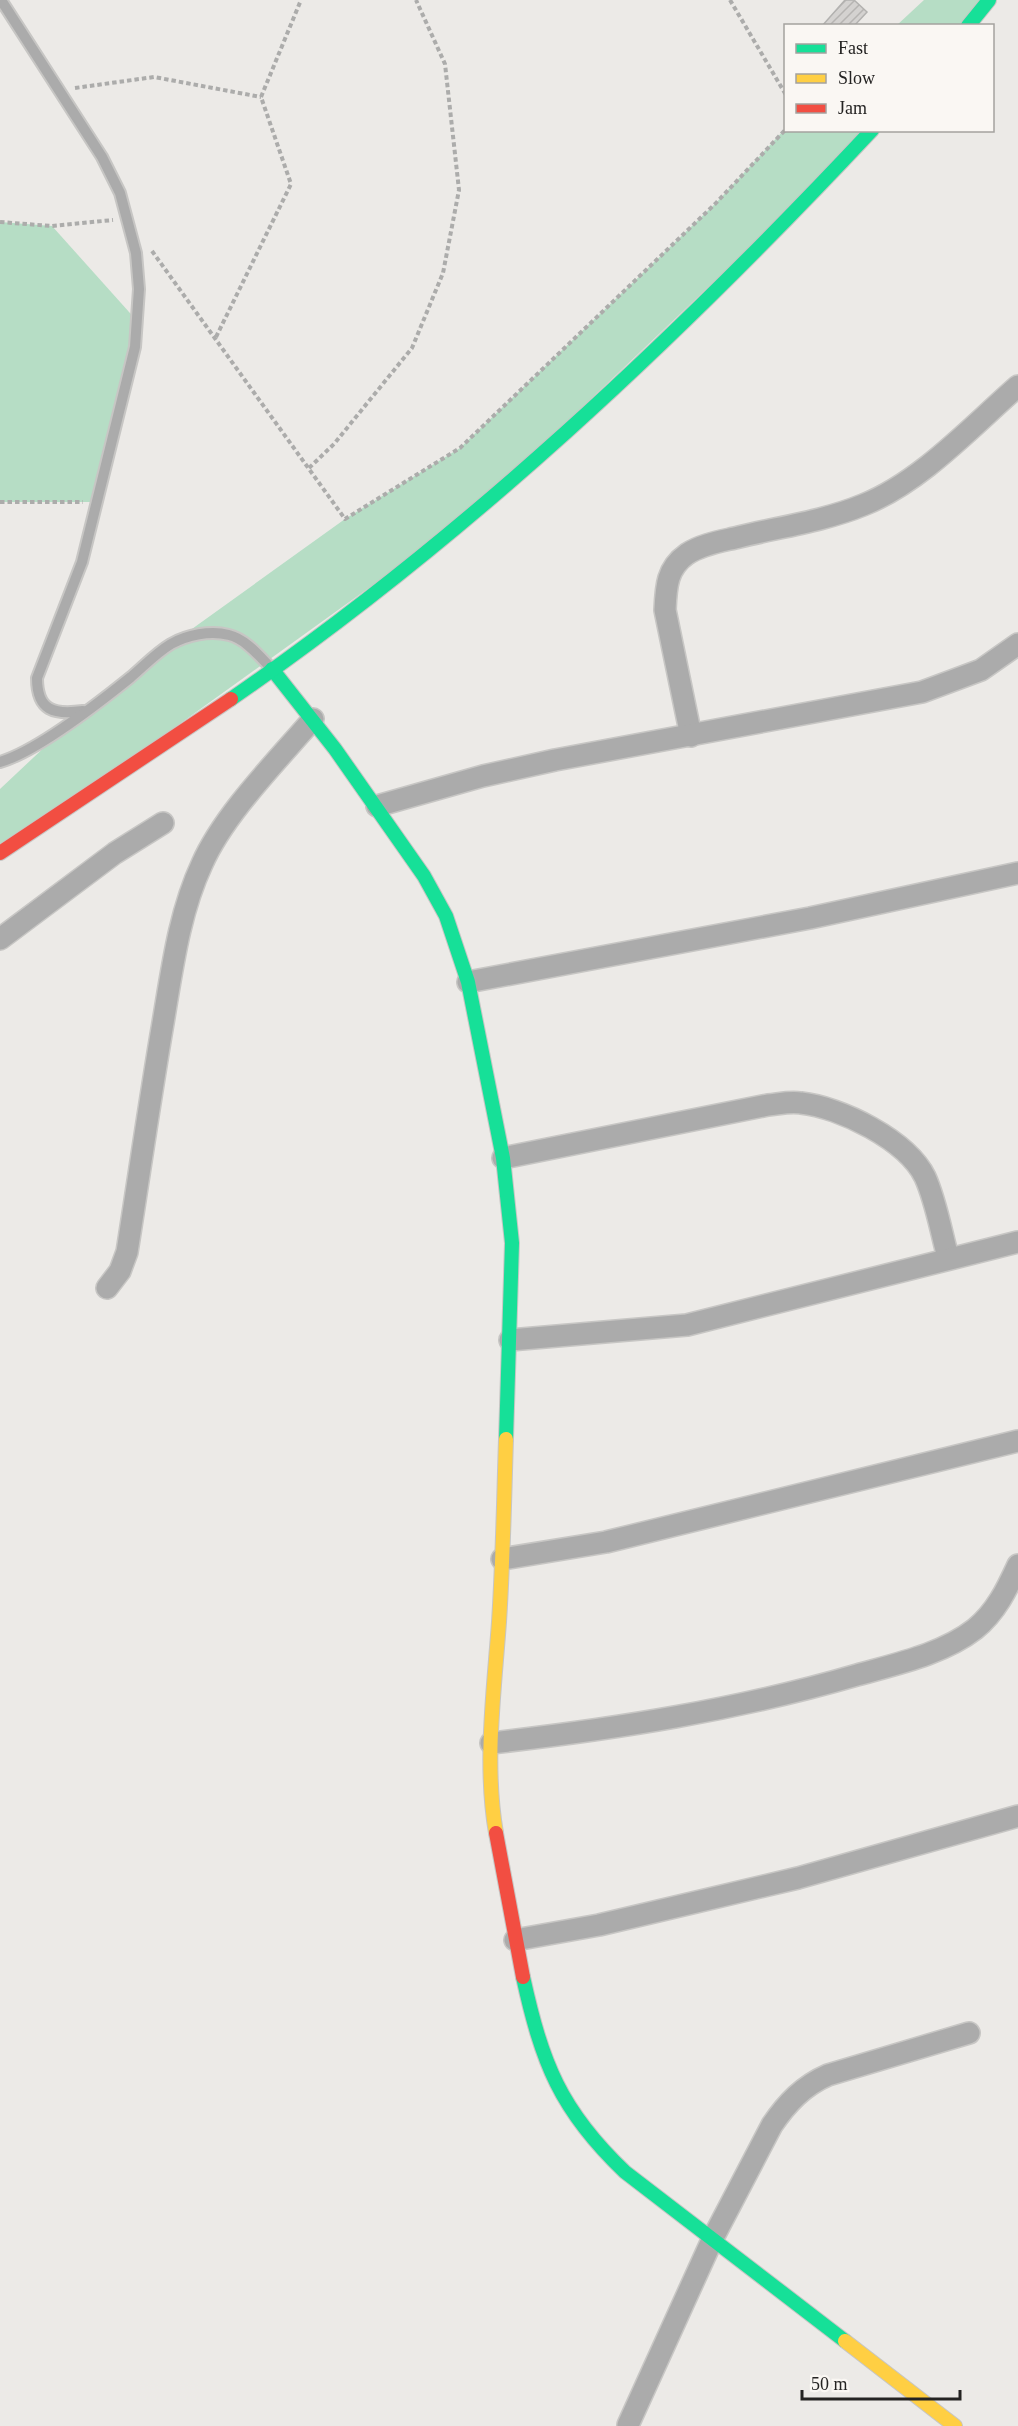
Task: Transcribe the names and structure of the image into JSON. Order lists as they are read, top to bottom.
{
  "legend": ["Fast", "Slow", "Jam"],
  "scale_bar": "50 m"
}
